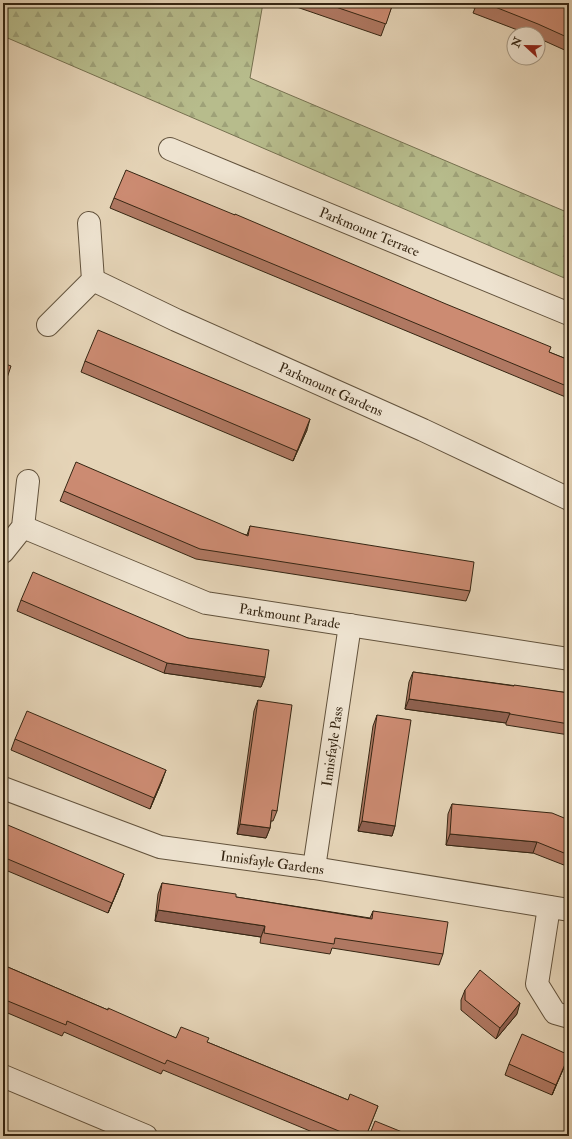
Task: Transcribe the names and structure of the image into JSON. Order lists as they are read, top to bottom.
{
  "streets": {
    "street": [
      "Parkmount Terrace",
      "Parkmount Gardens",
      "Parkmount Parade",
      "Innisfayle Pass",
      "Innisfayle Gardens"
    ]
  },
  "crossings": [
    ["Parkmount Parade", "Innisfayle Pass"],
    ["Innisfayle Pass", "Innisfayle Gardens"]
  ],
  "north": "left"
}
